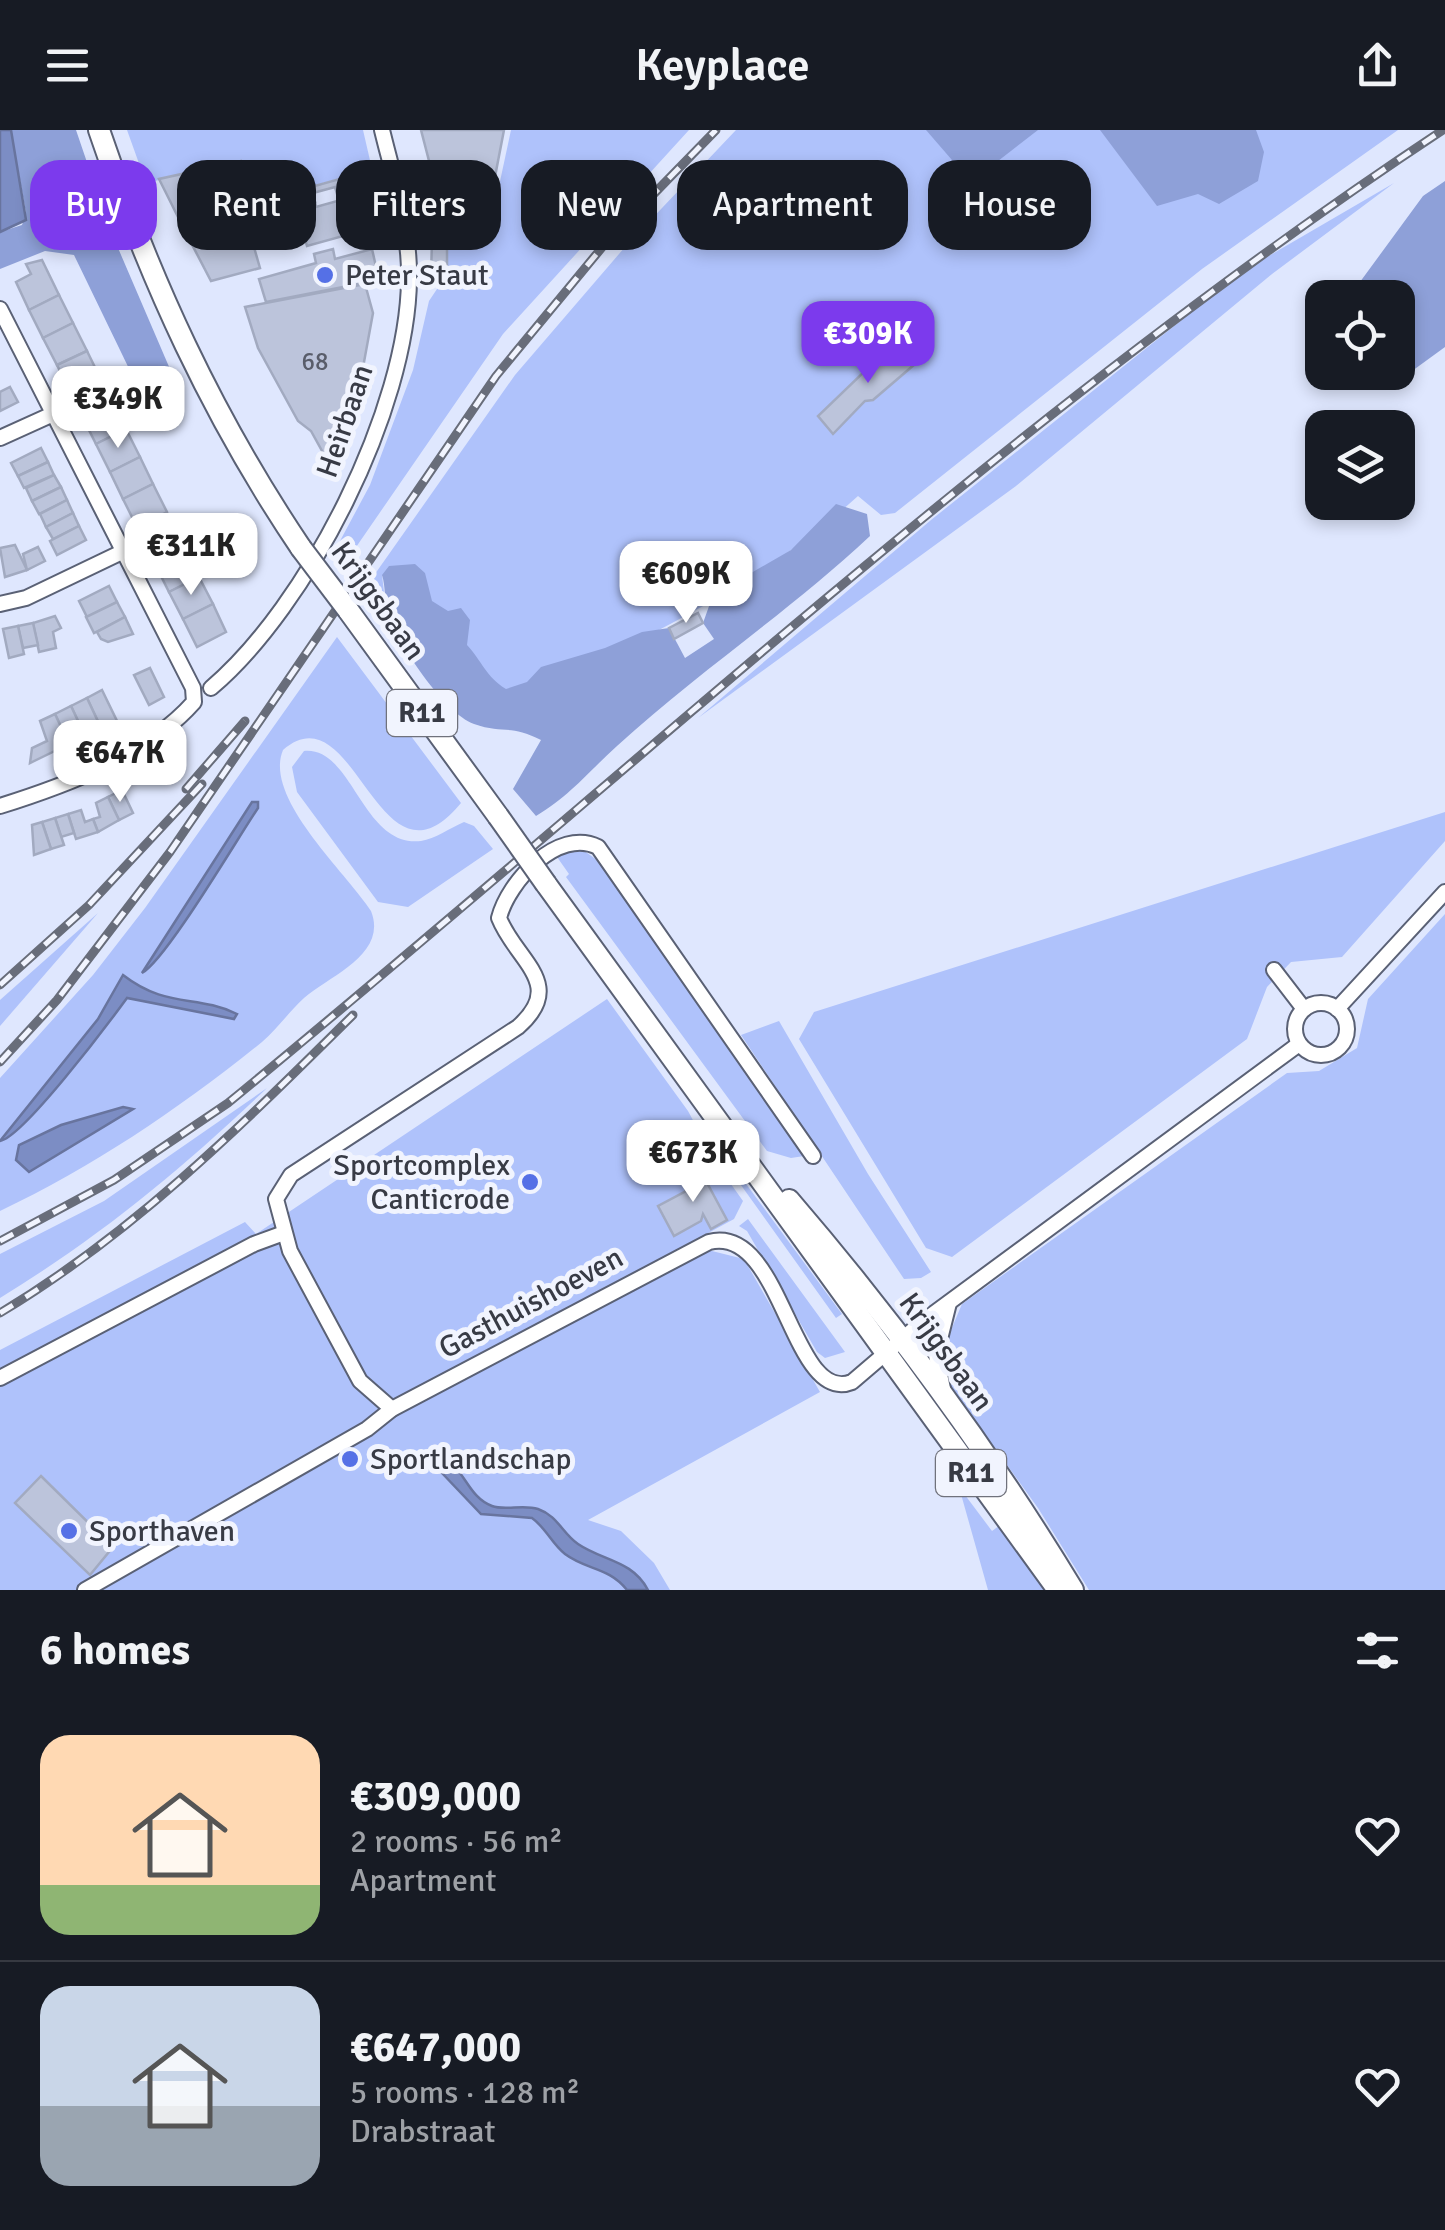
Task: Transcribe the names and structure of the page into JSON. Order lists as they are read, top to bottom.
{
  "streets": {
    "main road": ["Krijgsbaan", "R11"],
    "street": ["Heirbaan", "Gasthuishoeven"]
  },
  "crossings": [
    ["Krijgsbaan", "Gasthuishoeven"]
  ],
  "places": [
    "Peter Staut",
    "Sportcomplex Canticrode",
    "Sportlandschap",
    "Sporthaven"
  ],
  "house_numbers": ["68"],
  "page": {
    "header": "Keyplace",
    "chip": [
      "Buy",
      "Rent",
      "Filters",
      "New",
      "Apartment",
      "House"
    ],
    "price": [
      "€309K",
      "€349K",
      "€311K",
      "€609K",
      "€647K",
      "€673K"
    ],
    "heading": "6 homes",
    "list": [
      {
        "name": "€309,000",
        "note": "2 rooms · 56 m² · Apartment"
      },
      {
        "name": "€647,000",
        "note": "5 rooms · 128 m² · Drabstraat"
      }
    ]
  }
}
